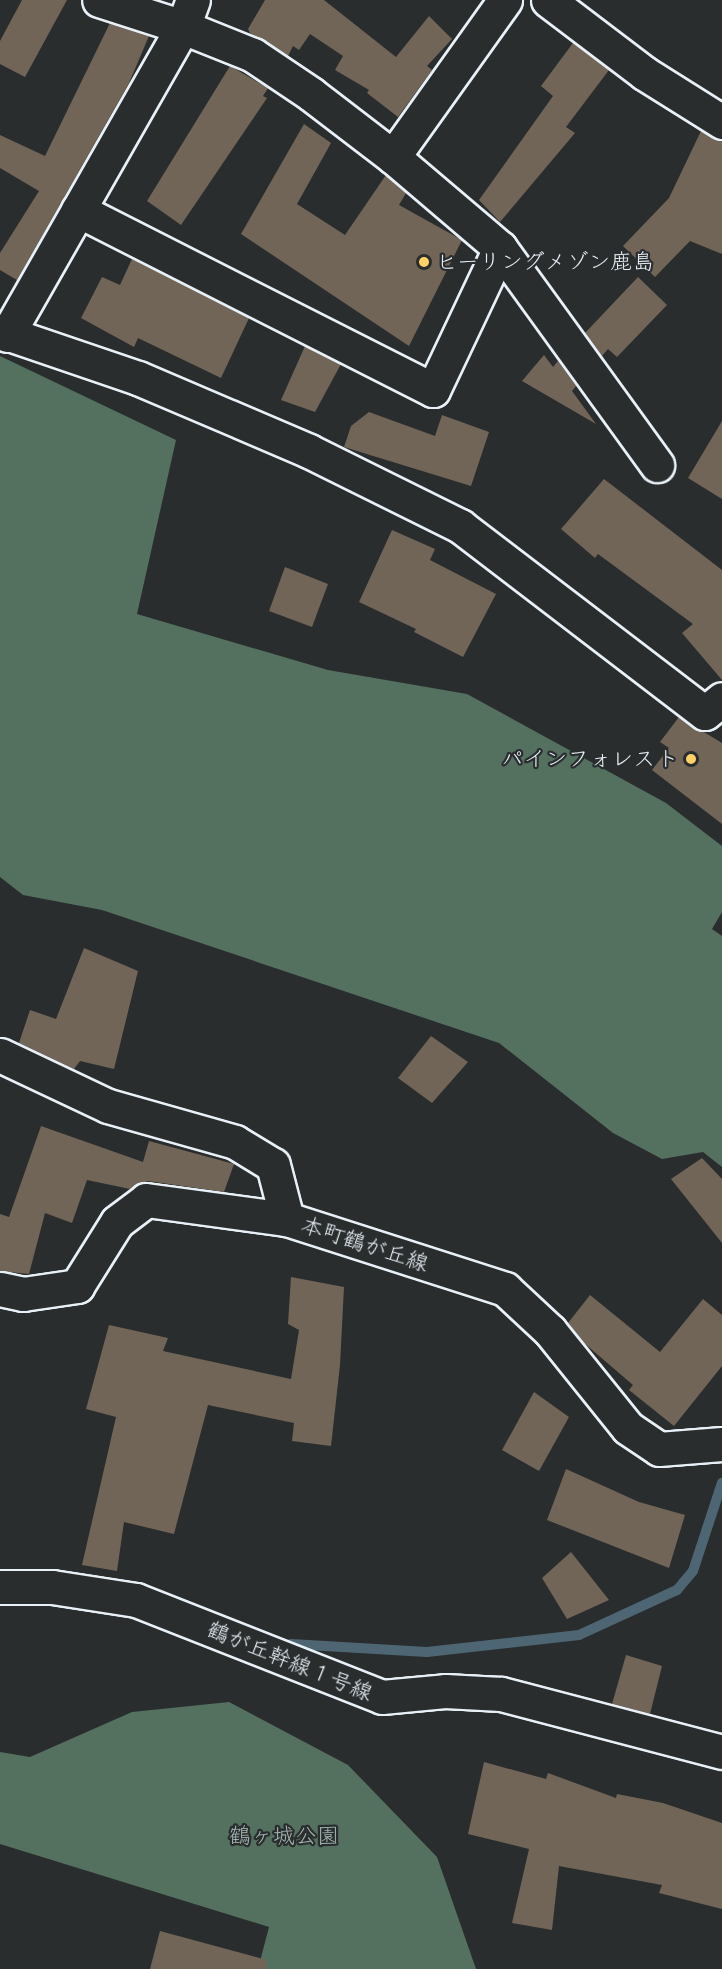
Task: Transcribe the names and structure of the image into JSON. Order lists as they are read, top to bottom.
{
  "streets": {
    "street": ["本町鶴が丘線", "鶴が丘幹線１号線"]
  },
  "parks": ["鶴ヶ城公園"],
  "places": ["ヒーリングメゾン鹿島", "パインフォレスト"]
}
